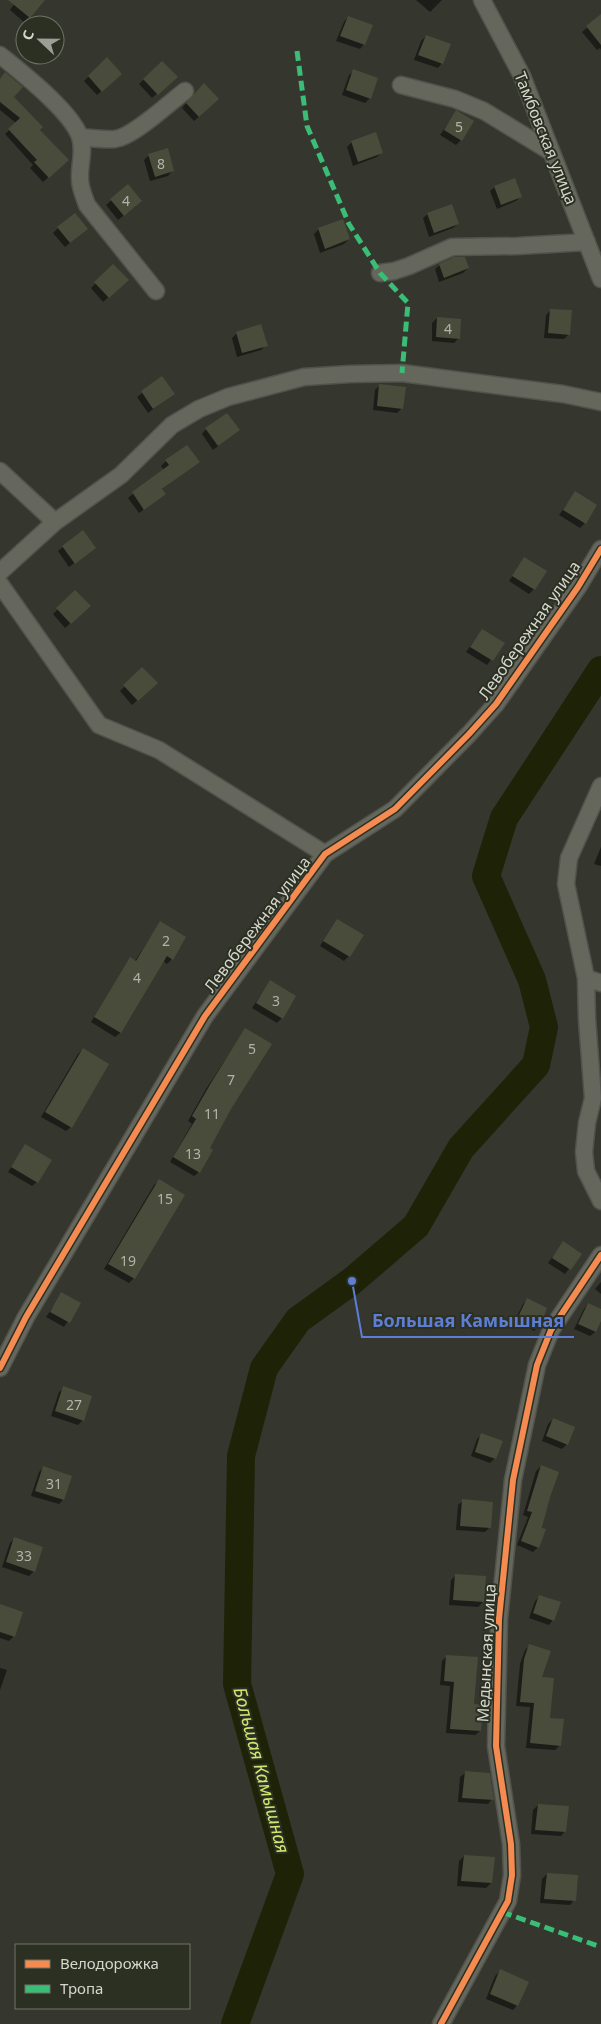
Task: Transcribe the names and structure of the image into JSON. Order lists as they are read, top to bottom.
{
  "streets": {
    "street": ["Тамбовская улица", "Левобережная улица", "Медынская улица"]
  },
  "water": ["Большая Камышная"],
  "places": ["Большая Камышная"],
  "house_numbers": [
    "5",
    "8",
    "4",
    "4",
    "2",
    "4",
    "3",
    "5",
    "7",
    "11",
    "13",
    "15",
    "19",
    "27",
    "31",
    "33"
  ],
  "legend": ["Велодорожка", "Тропа"],
  "north": "left"
}
